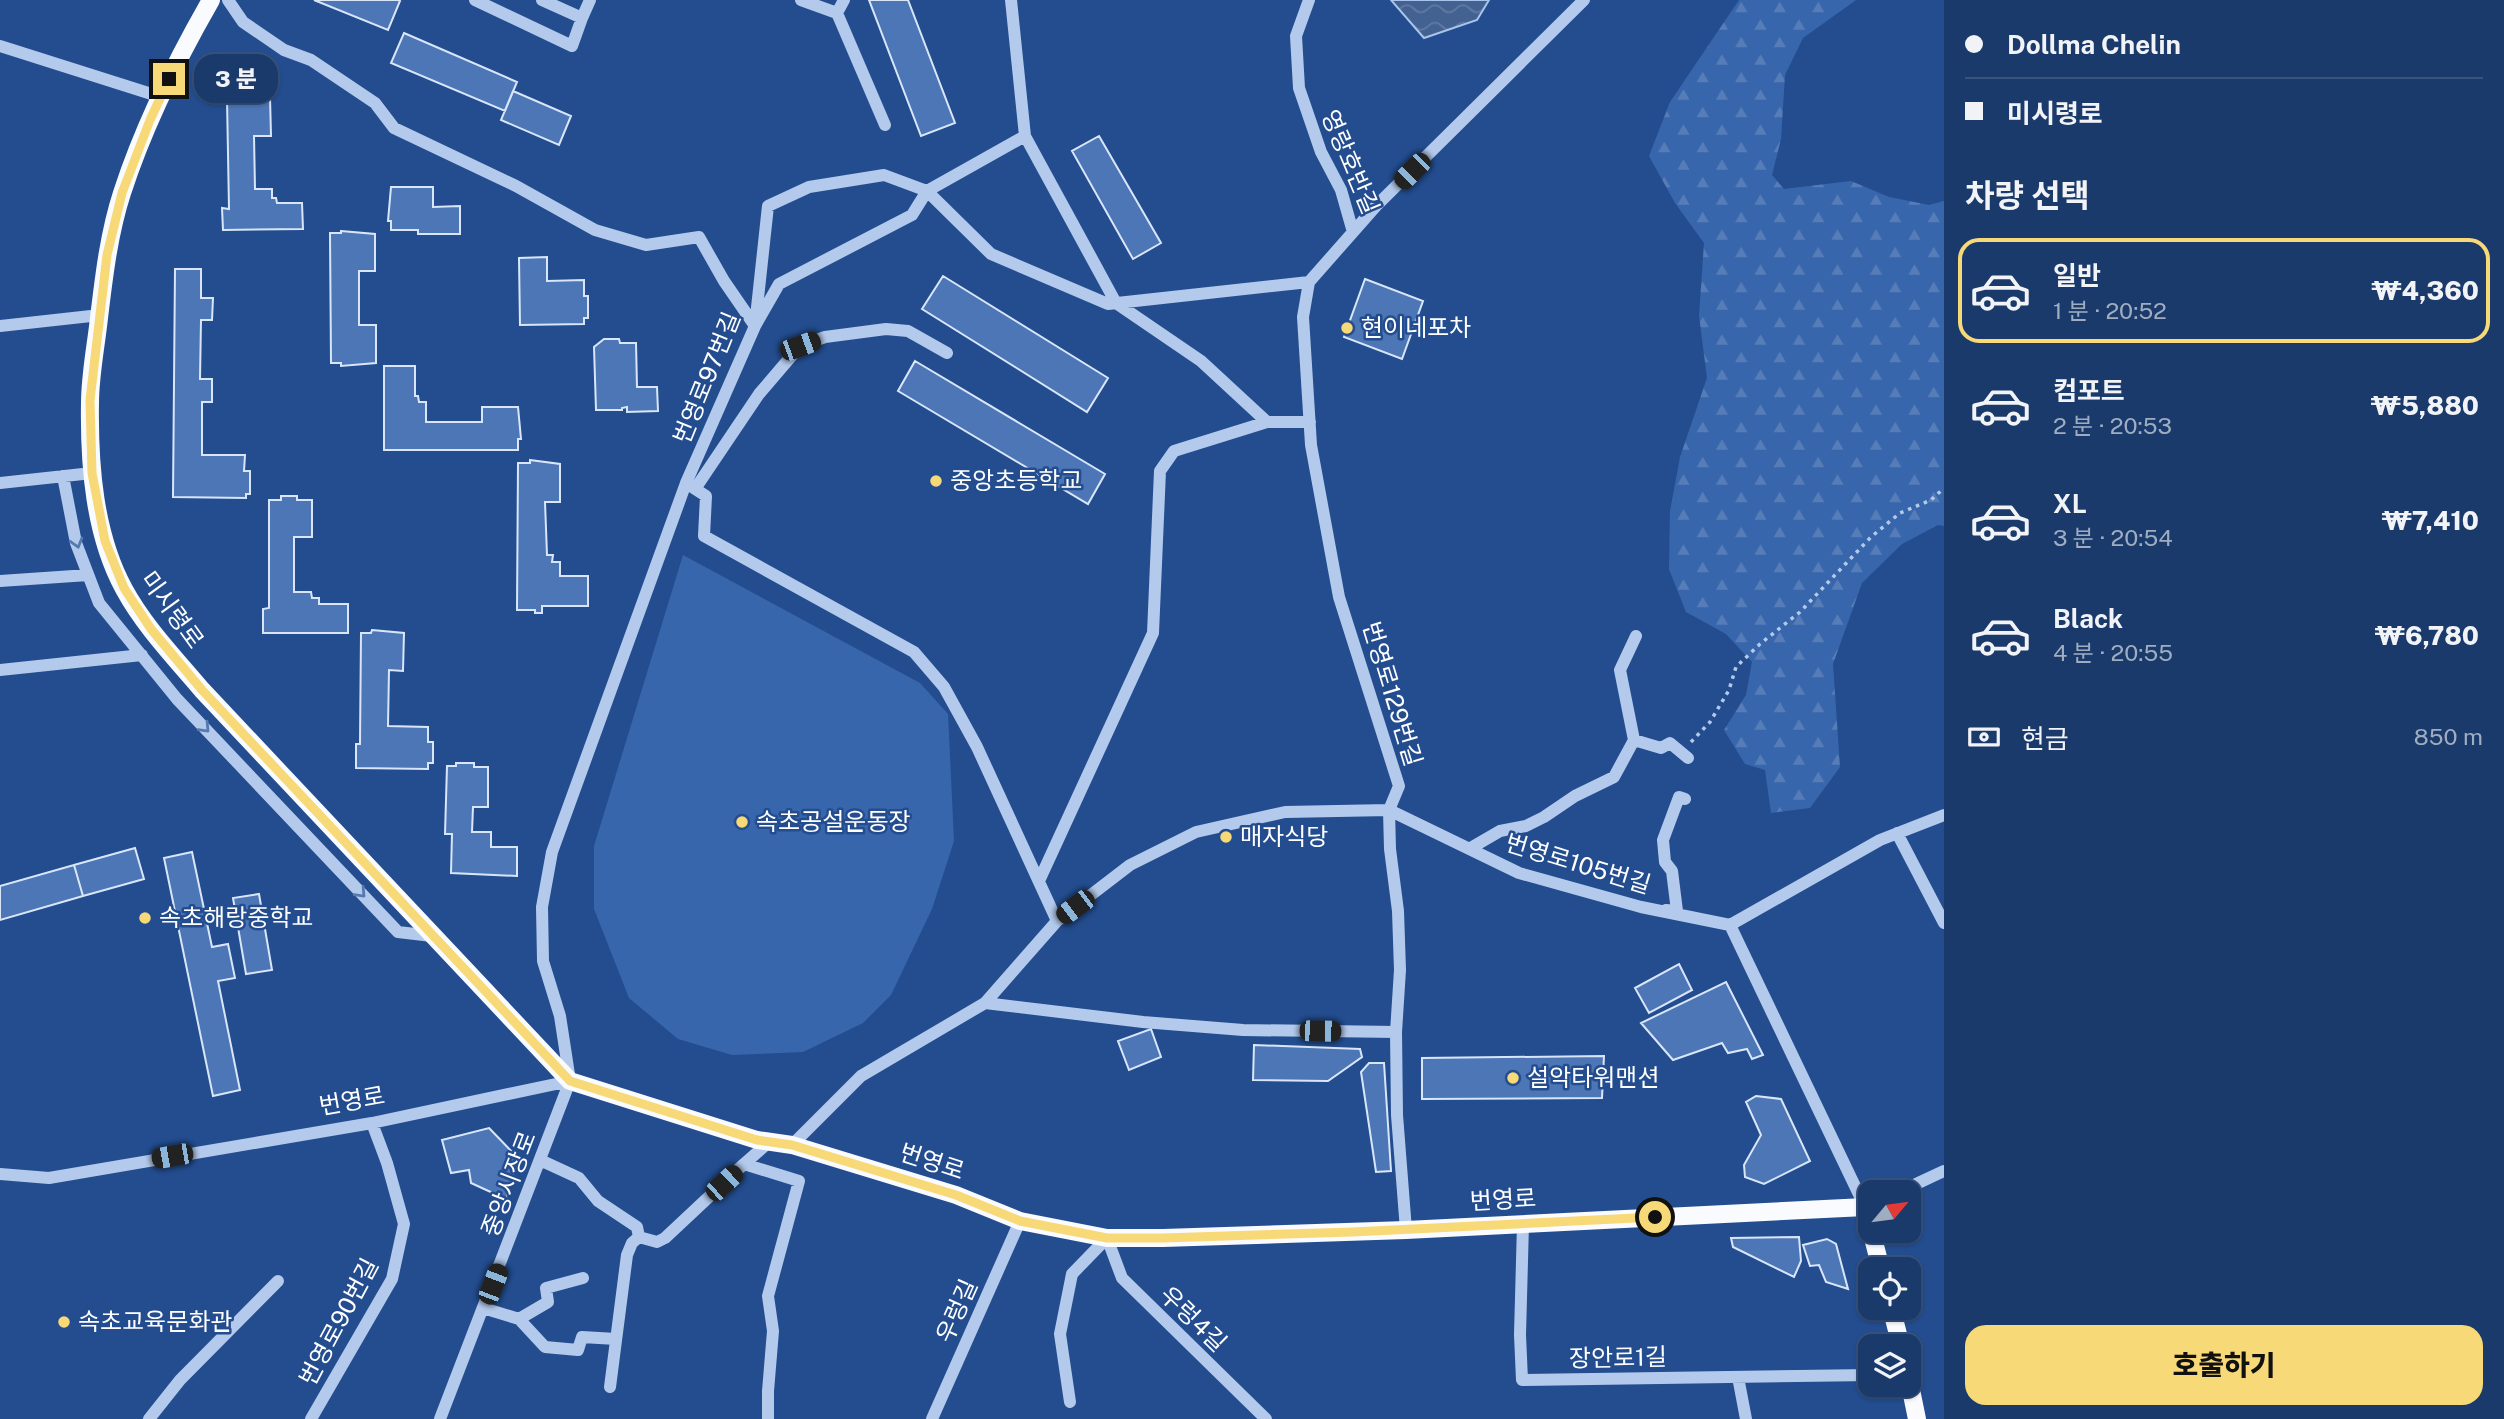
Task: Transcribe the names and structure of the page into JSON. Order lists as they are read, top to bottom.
{
  "streets": {
    "main road": ["미시령로", "번영로"],
    "street": [
      "영랑호반길",
      "번영로97번길",
      "번영로129번길",
      "번영로105번길",
      "중앙시장로",
      "우렁길",
      "우렁4길",
      "번영로90번길",
      "장안로1길"
    ]
  },
  "crossings": [
    ["번영로97번길", "미시령로"],
    ["번영로97번길", "번영로129번길"],
    ["번영로97번길", "번영로"],
    ["번영로97번길", "중앙시장로"],
    ["미시령로", "번영로"],
    ["미시령로", "중앙시장로"],
    ["번영로129번길", "번영로105번길"],
    ["번영로129번길", "번영로"],
    ["번영로105번길", "번영로"],
    ["번영로", "중앙시장로"],
    ["번영로", "우렁길"],
    ["번영로", "우렁4길"],
    ["번영로", "번영로90번길"],
    ["번영로", "장안로1길"]
  ],
  "places": [
    "현이네포차",
    "중앙초등학교",
    "속초공설운동장",
    "매자식당",
    "속초해랑중학교",
    "설악타워맨션",
    "속초교육문화관"
  ],
  "north": "top right",
  "page": {
    "banner": ["Dollma Chelin", "미시령로"],
    "bubble": "3 분",
    "heading": "차량 선택",
    "list": [
      {
        "name": "일반",
        "note": "1 분 · 20:52",
        "value": "₩4,360"
      },
      {
        "name": "컴포트",
        "note": "2 분 · 20:53",
        "value": "₩5,880"
      },
      {
        "name": "XL",
        "note": "3 분 · 20:54",
        "value": "₩7,410"
      },
      {
        "name": "Black",
        "note": "4 분 · 20:55",
        "value": "₩6,780"
      }
    ],
    "pay": ["현금", "850 m"],
    "buttons": "호출하기"
  }
}
